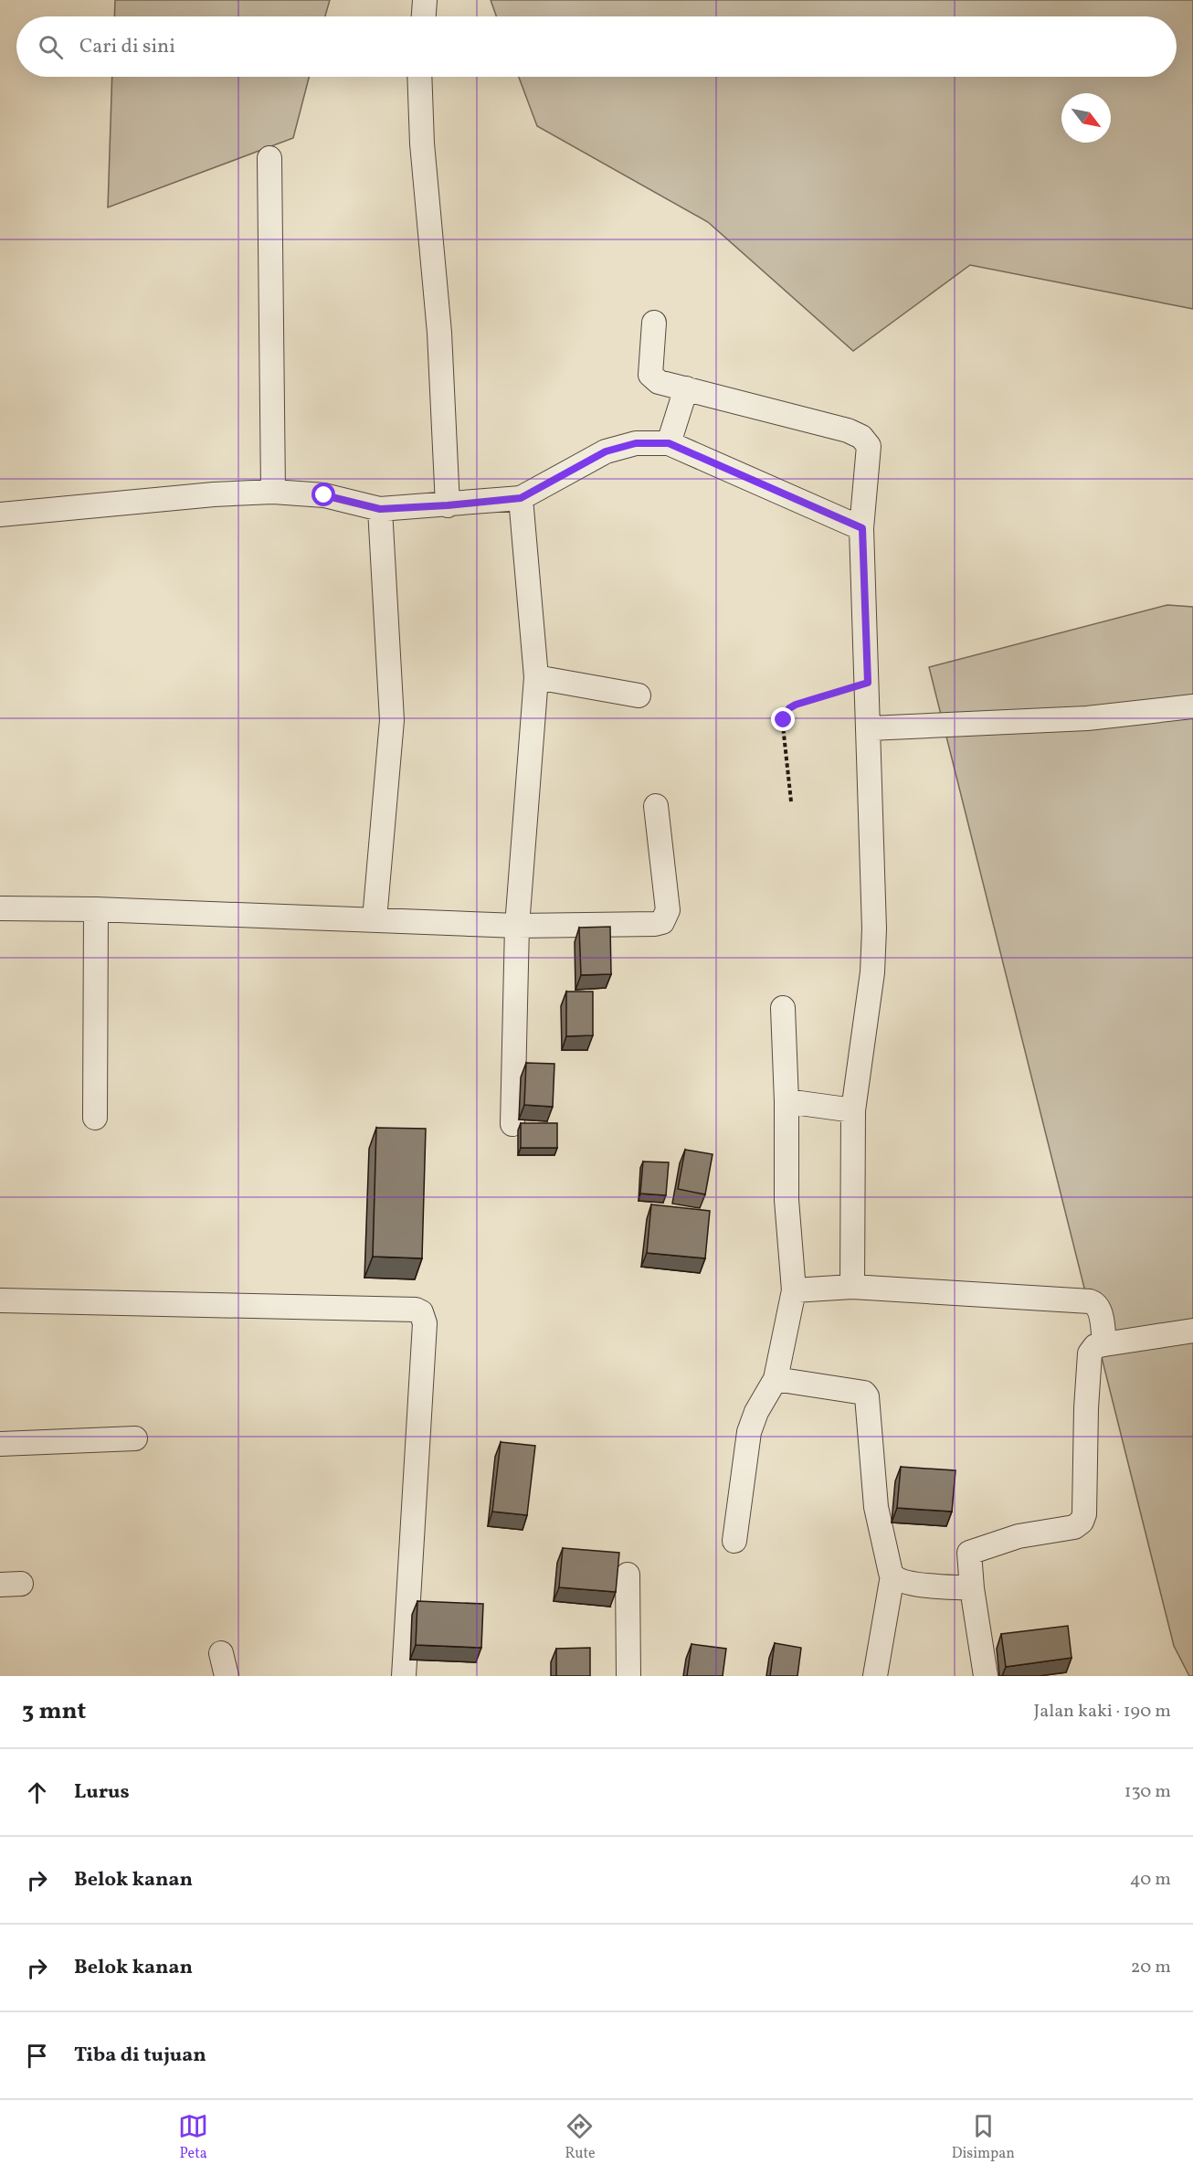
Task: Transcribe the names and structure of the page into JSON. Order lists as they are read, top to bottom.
{
  "north": "bottom right",
  "page": {
    "search": "Cari di sini",
    "heading": ["3 mnt", "Jalan kaki · 190 m"],
    "list": [
      ["Lurus", "130 m"],
      ["Belok kanan", "40 m"],
      ["Belok kanan", "20 m"],
      "Tiba di tujuan"
    ],
    "nav": ["Peta", "Rute", "Disimpan"]
  }
}
